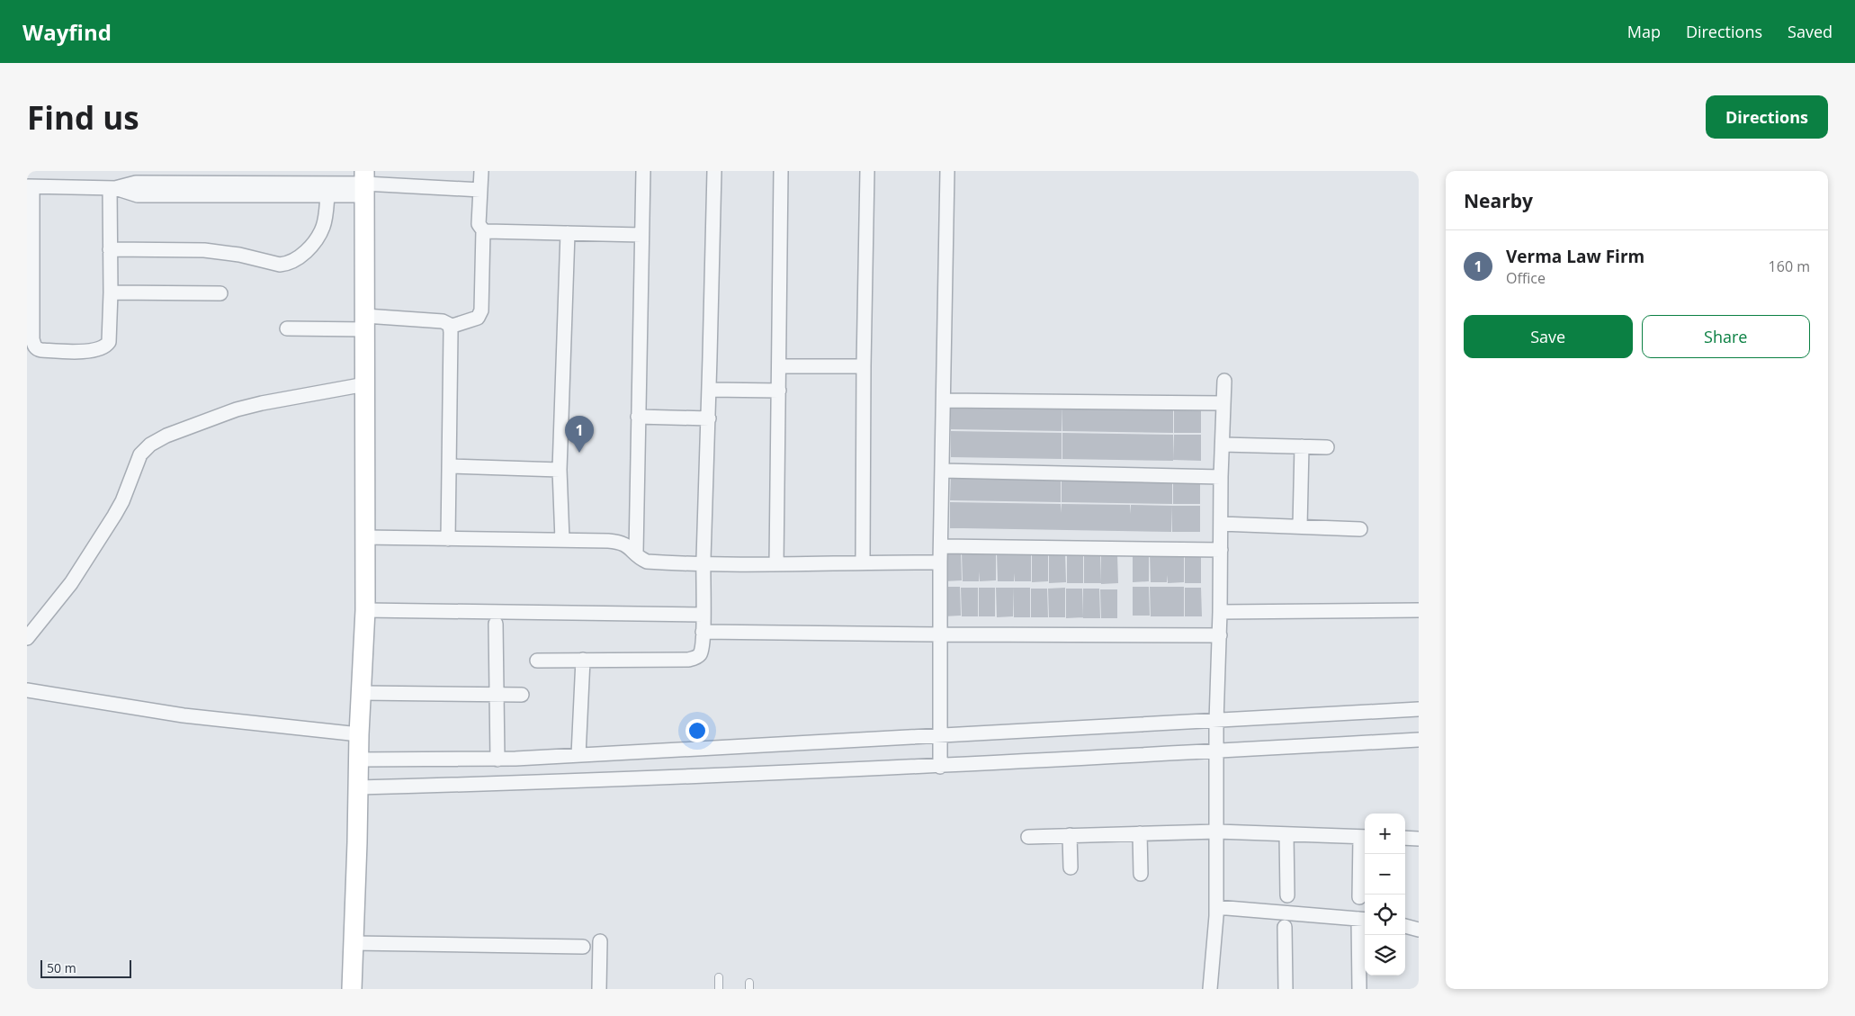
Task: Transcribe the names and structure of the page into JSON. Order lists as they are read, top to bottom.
{
  "scale_bar": "50 m",
  "page": {
    "header": "Wayfind",
    "nav": ["Map", "Directions", "Saved"],
    "buttons": [
      "Directions",
      ["Save", "Share"]
    ],
    "title": "Find us",
    "heading": "Nearby",
    "list": [
      {
        "mark": "1",
        "name": "Verma Law Firm",
        "note": "Office",
        "value": "160 m"
      }
    ],
    "pins": "1",
    "map_buttons": ["+", "−"],
    "scale": "50 m"
  }
}
